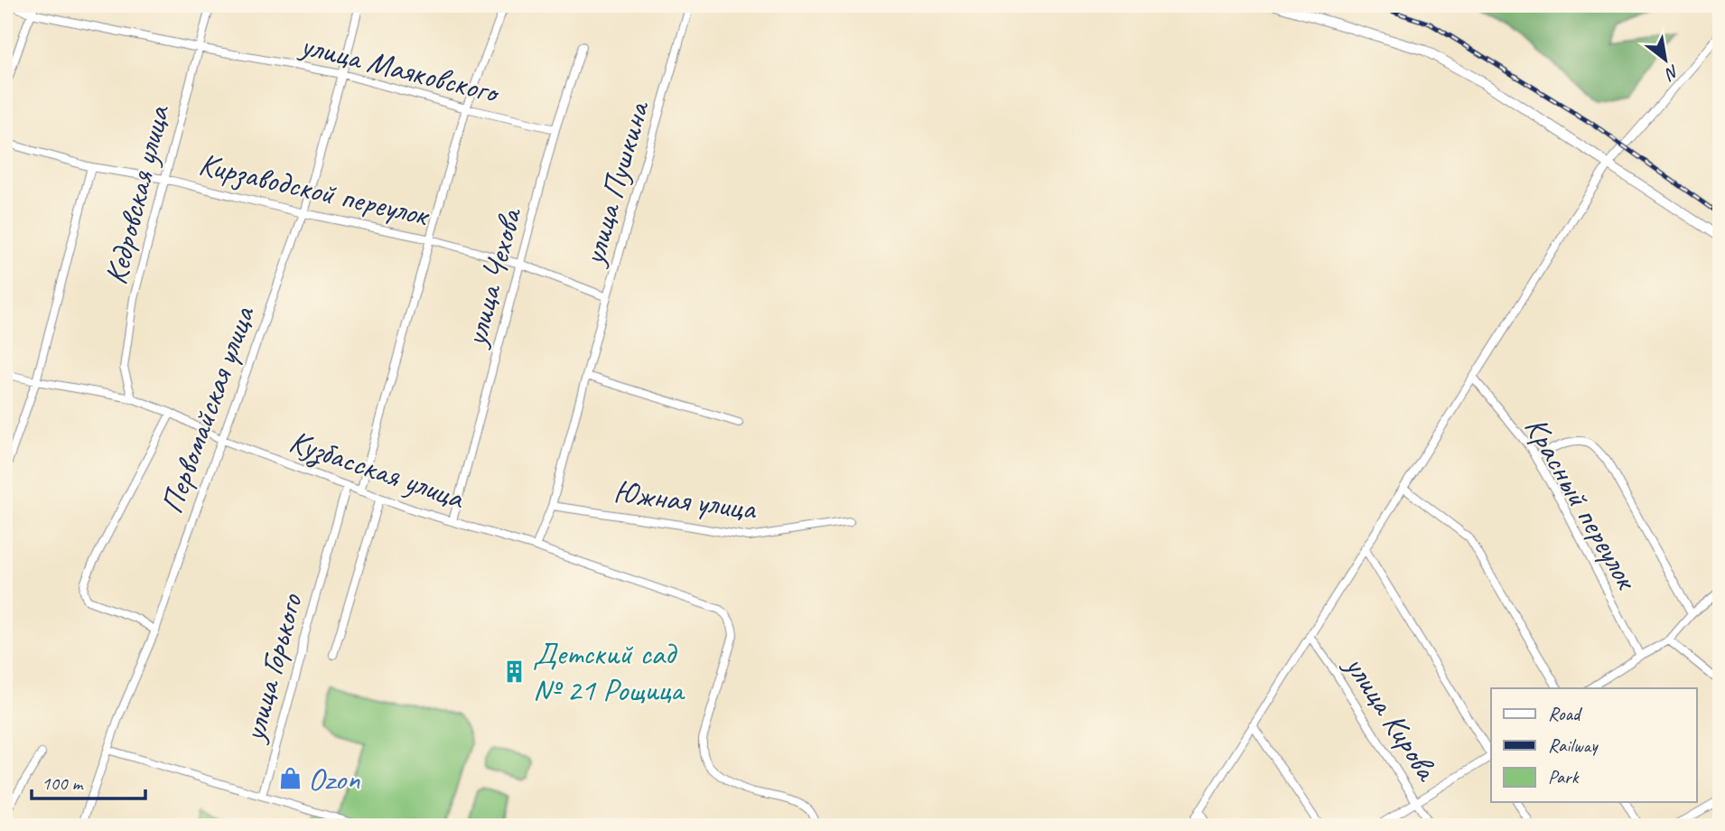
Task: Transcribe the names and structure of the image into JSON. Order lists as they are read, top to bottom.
{
  "streets": {
    "street": [
      "улица Маяковского",
      "улица Пушкина",
      "Кирзаводской переулок",
      "Кедровская улица",
      "улица Чехова",
      "Первомайская улица",
      "Кузбасская улица",
      "Южная улица",
      "Красный переулок",
      "улица Горького",
      "улица Кирова"
    ]
  },
  "crossings": [
    ["улица Маяковского", "Кедровская улица"],
    ["улица Маяковского", "улица Чехова"],
    ["улица Маяковского", "Первомайская улица"],
    ["улица Пушкина", "Кирзаводской переулок"],
    ["улица Пушкина", "Кузбасская улица"],
    ["улица Пушкина", "Южная улица"],
    ["Кирзаводской переулок", "Кедровская улица"],
    ["Кирзаводской переулок", "улица Чехова"],
    ["Кирзаводской переулок", "Первомайская улица"],
    ["Кедровская улица", "Кузбасская улица"],
    ["улица Чехова", "Кузбасская улица"],
    ["Первомайская улица", "Кузбасская улица"],
    ["Кузбасская улица", "улица Горького"]
  ],
  "places": {
    "building": ["Детский сад № 21 Рощица"],
    "shop": ["Ozon"]
  },
  "legend": ["Road", "Railway", "Park"],
  "scale_bar": "100 m",
  "north": "bottom right"
}
